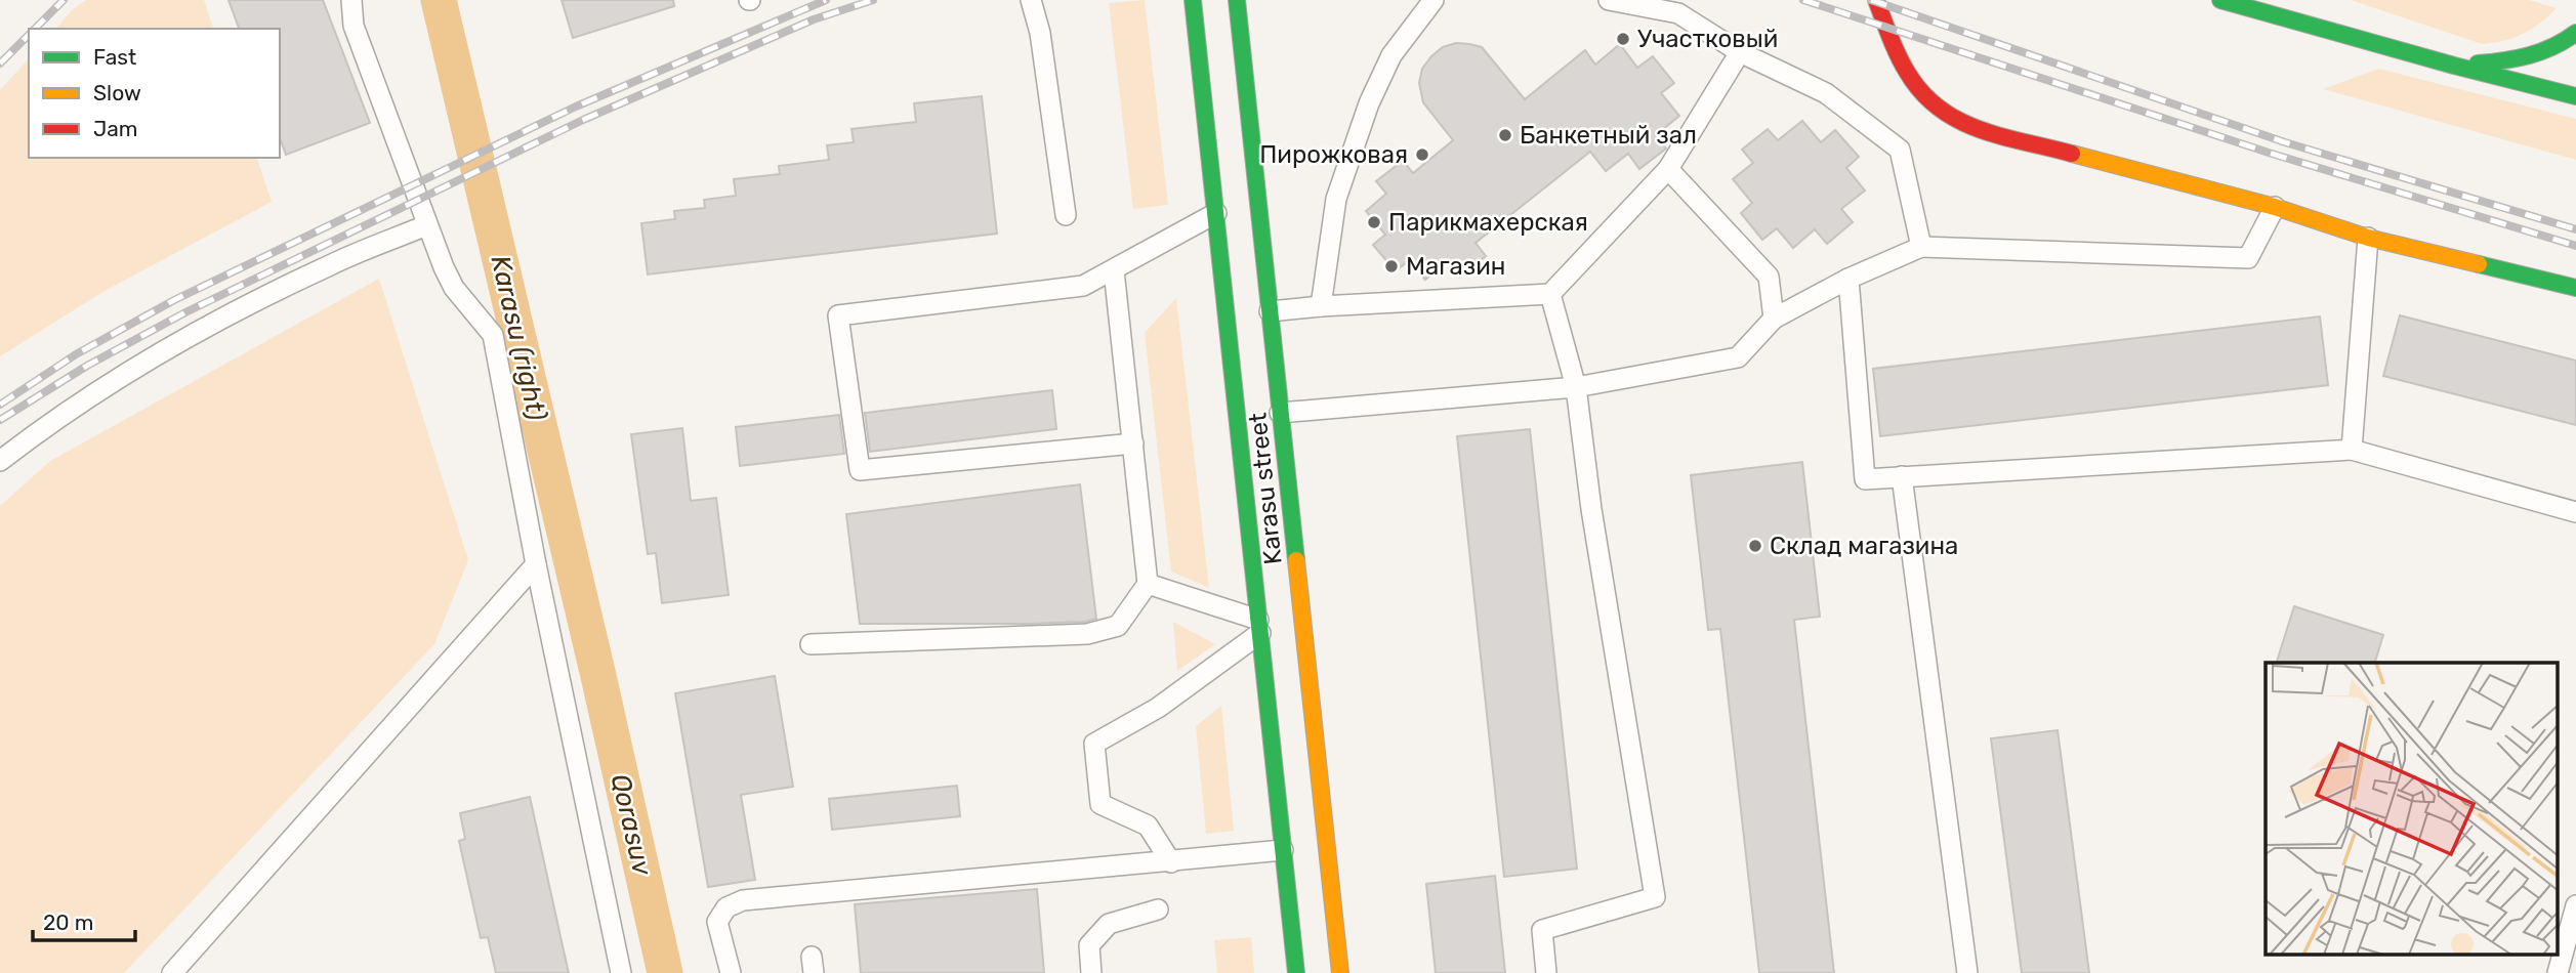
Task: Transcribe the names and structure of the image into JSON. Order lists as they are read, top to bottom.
{
  "streets": {
    "main road": ["Karasu street"]
  },
  "water": ["Karasu (right)", "Qorasuv"],
  "places": [
    "Участковый",
    "Банкетный зал",
    "Пирожковая",
    "Парикмахерская",
    "Магазин",
    "Склад магазина"
  ],
  "legend": ["Fast", "Slow", "Jam"],
  "scale_bar": "20 m"
}
